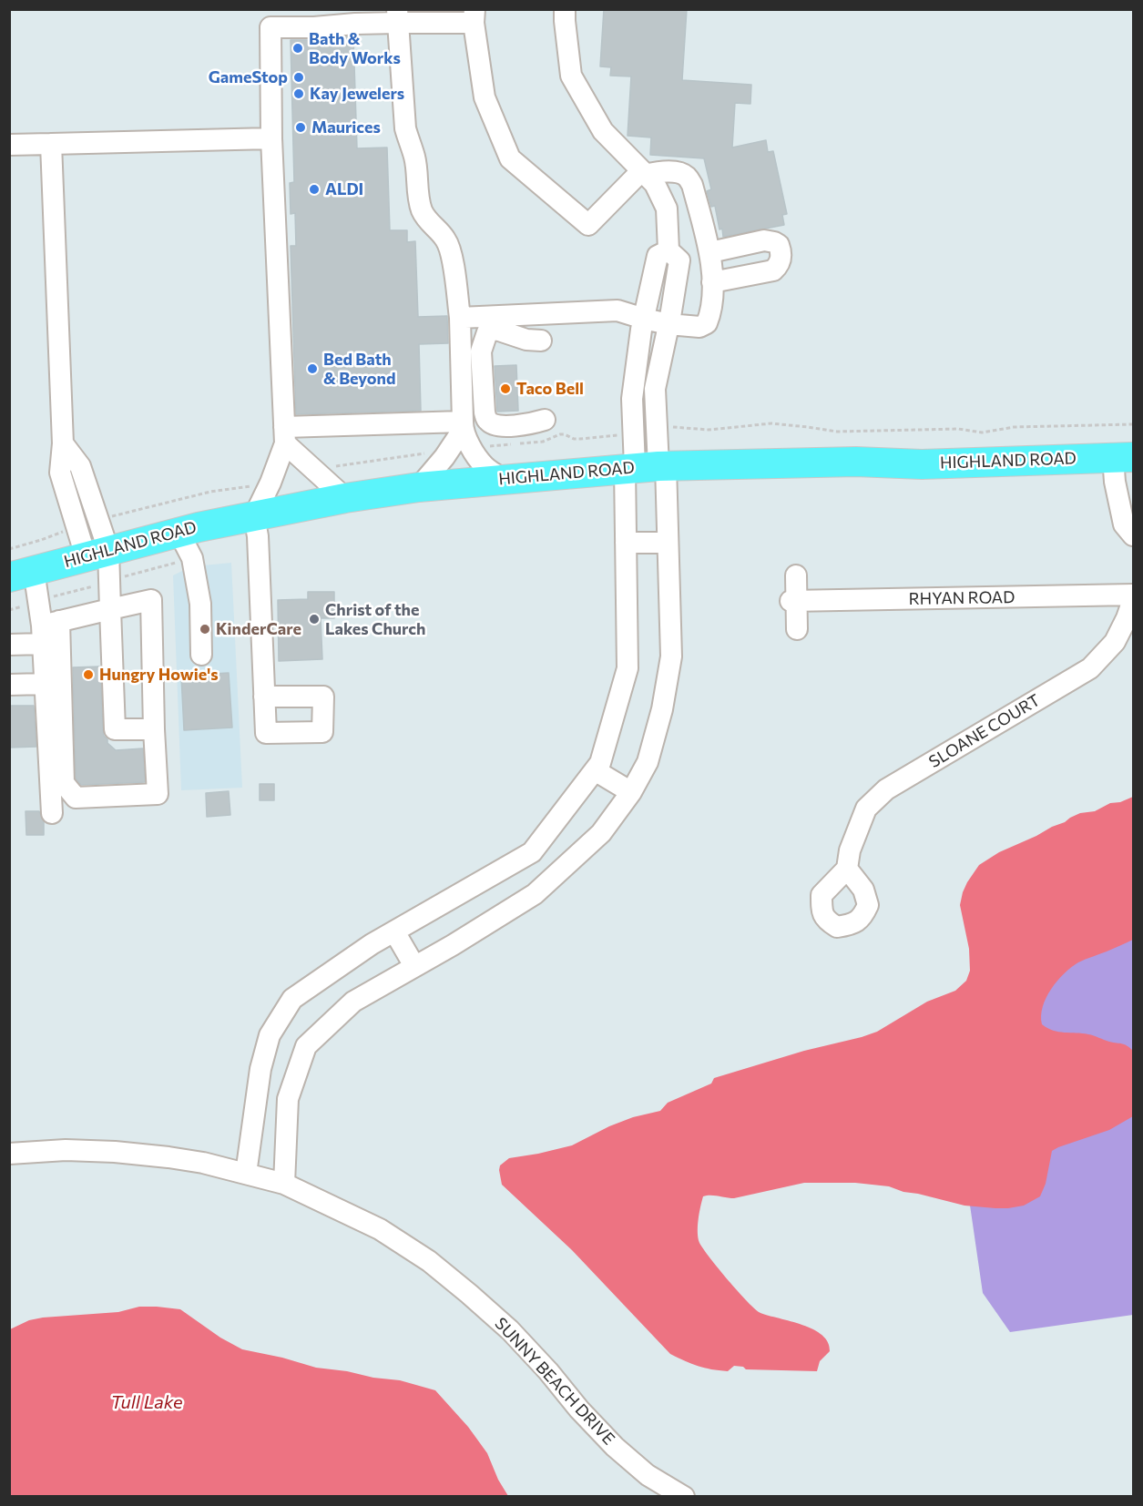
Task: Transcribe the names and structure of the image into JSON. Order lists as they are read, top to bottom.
{
  "streets": {
    "highway": ["HIGHLAND ROAD"],
    "street": ["RHYAN ROAD", "SLOANE COURT", "SUNNY BEACH DRIVE"]
  },
  "water": ["Tull Lake"],
  "places": [
    "Bath & Body Works",
    "GameStop",
    "Kay Jewelers",
    "Maurices",
    "ALDI",
    "Bed Bath & Beyond",
    "Taco Bell",
    "Christ of the Lakes Church",
    "KinderCare",
    "Hungry Howie's"
  ]
}
